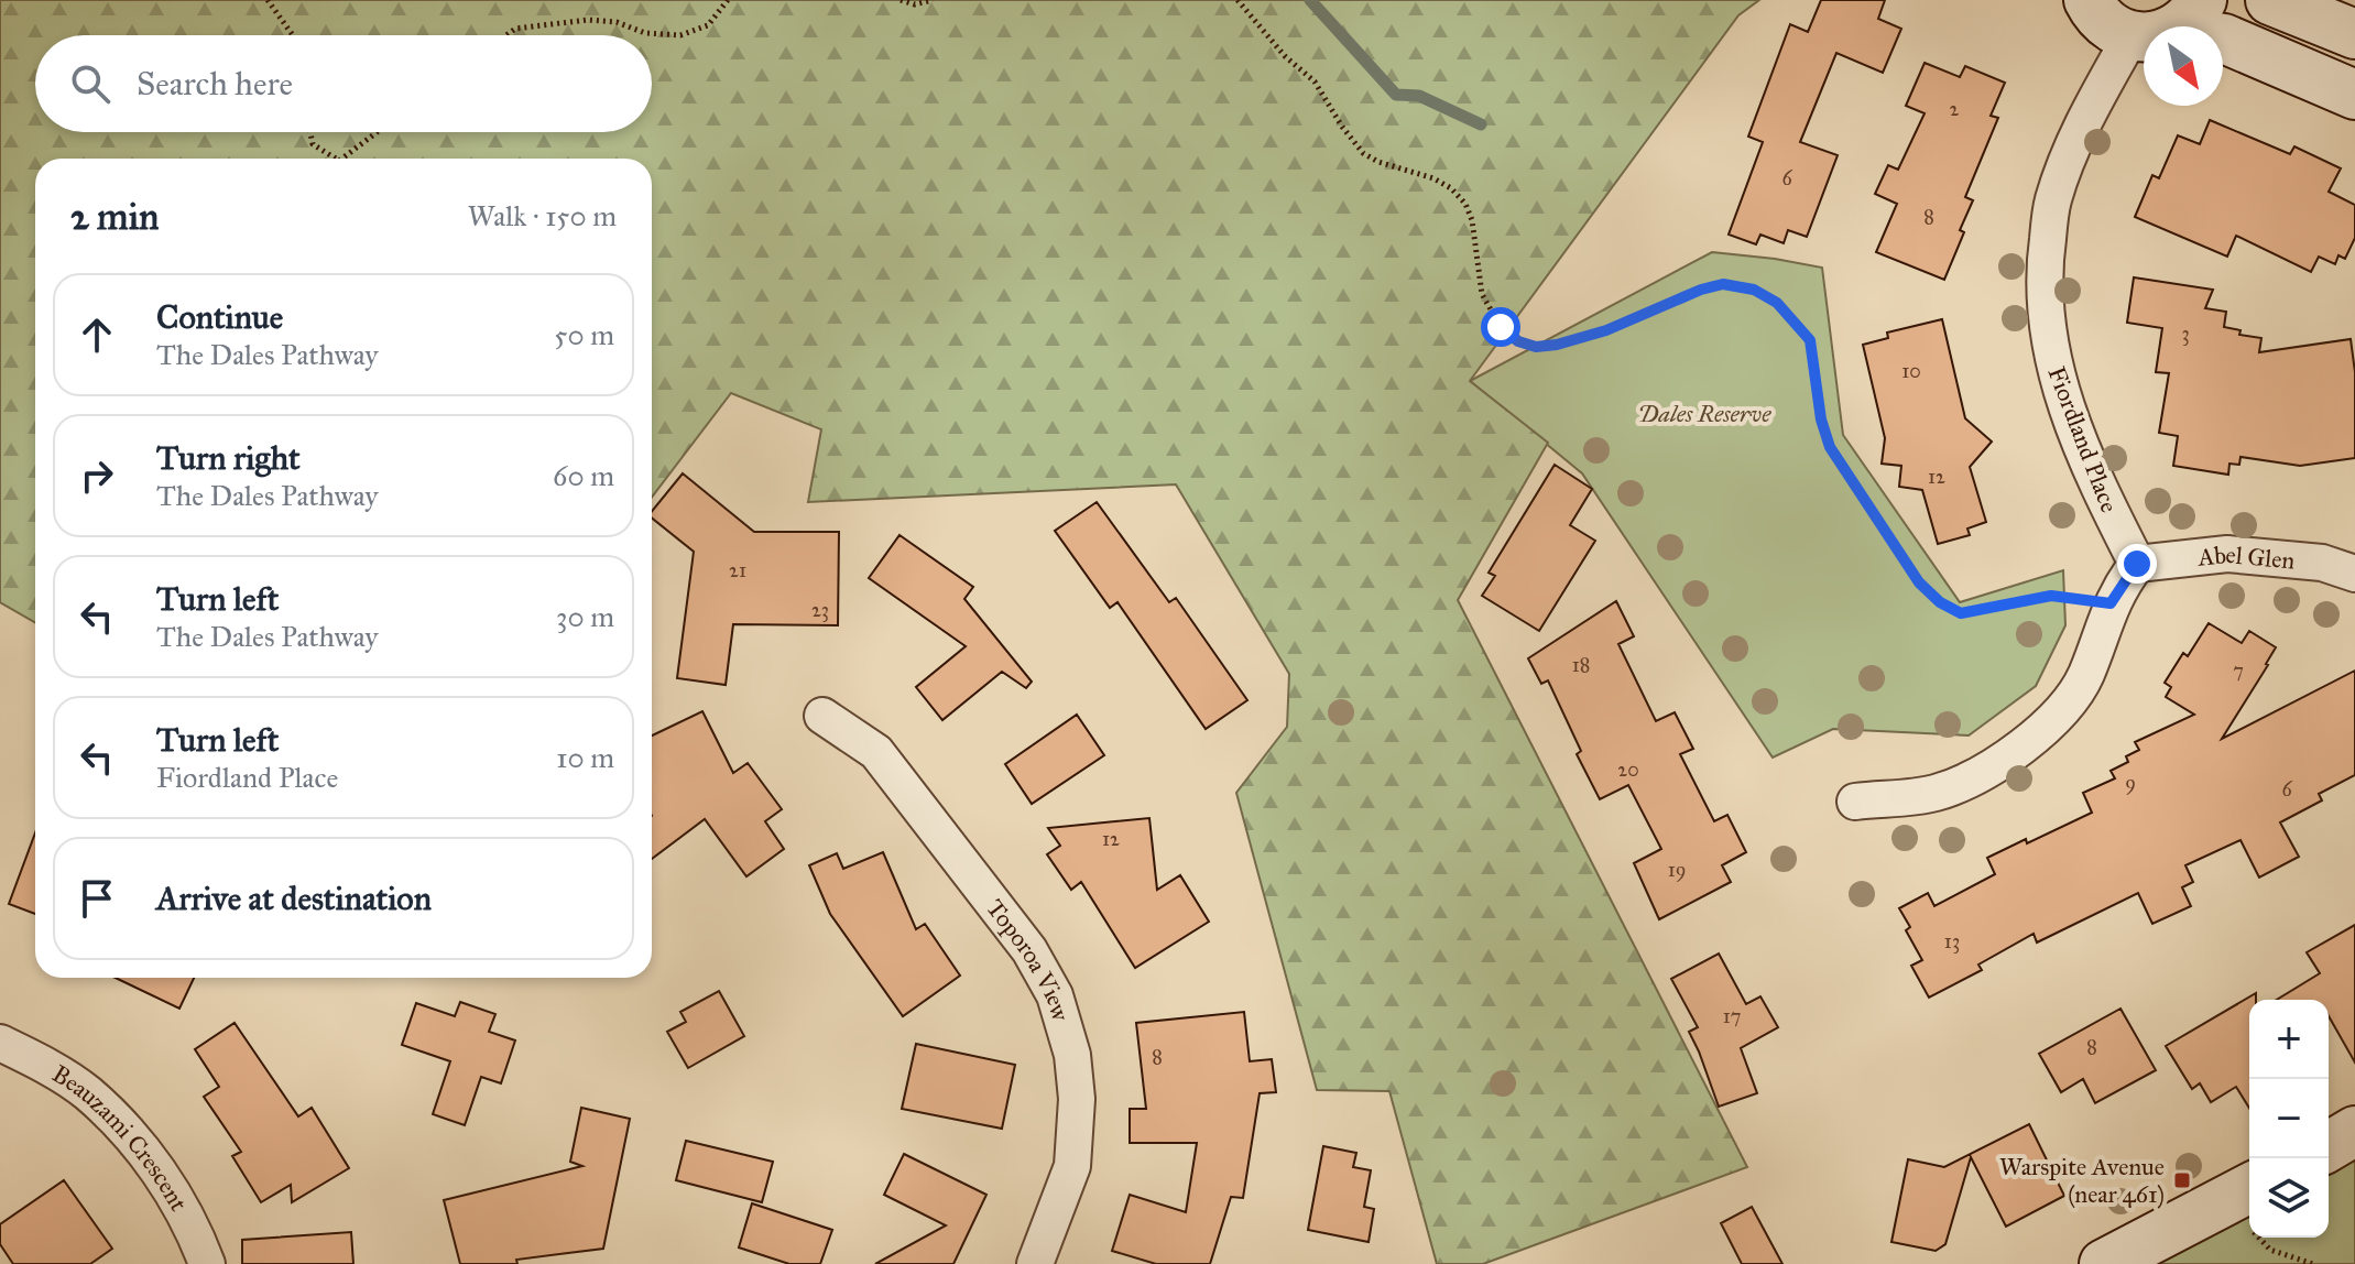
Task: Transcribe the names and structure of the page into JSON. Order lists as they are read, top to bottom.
{
  "streets": {
    "street": [
      "Fiordland Place",
      "Abel Glen",
      "Toporoa View",
      "Beauzami Crescent"
    ]
  },
  "crossings": [
    ["Fiordland Place", "Abel Glen"]
  ],
  "parks": ["Dales Reserve"],
  "places": {
    "transit": ["Warspite Avenue (near 461)"]
  },
  "house_numbers": [
    "2",
    "6",
    "8",
    "3",
    "10",
    "12",
    "21",
    "23",
    "18",
    "7",
    "20",
    "9",
    "6",
    "12",
    "19",
    "13",
    "17",
    "8",
    "8"
  ],
  "north": "bottom right",
  "page": {
    "search": "Search here",
    "heading": ["2 min", "Walk · 150 m"],
    "list": [
      ["Continue", "The Dales Pathway", "50 m"],
      ["Turn right", "The Dales Pathway", "60 m"],
      ["Turn left", "The Dales Pathway", "30 m"],
      ["Turn left", "Fiordland Place", "10 m"],
      "Arrive at destination"
    ],
    "map_buttons": ["+", "−"]
  }
}
